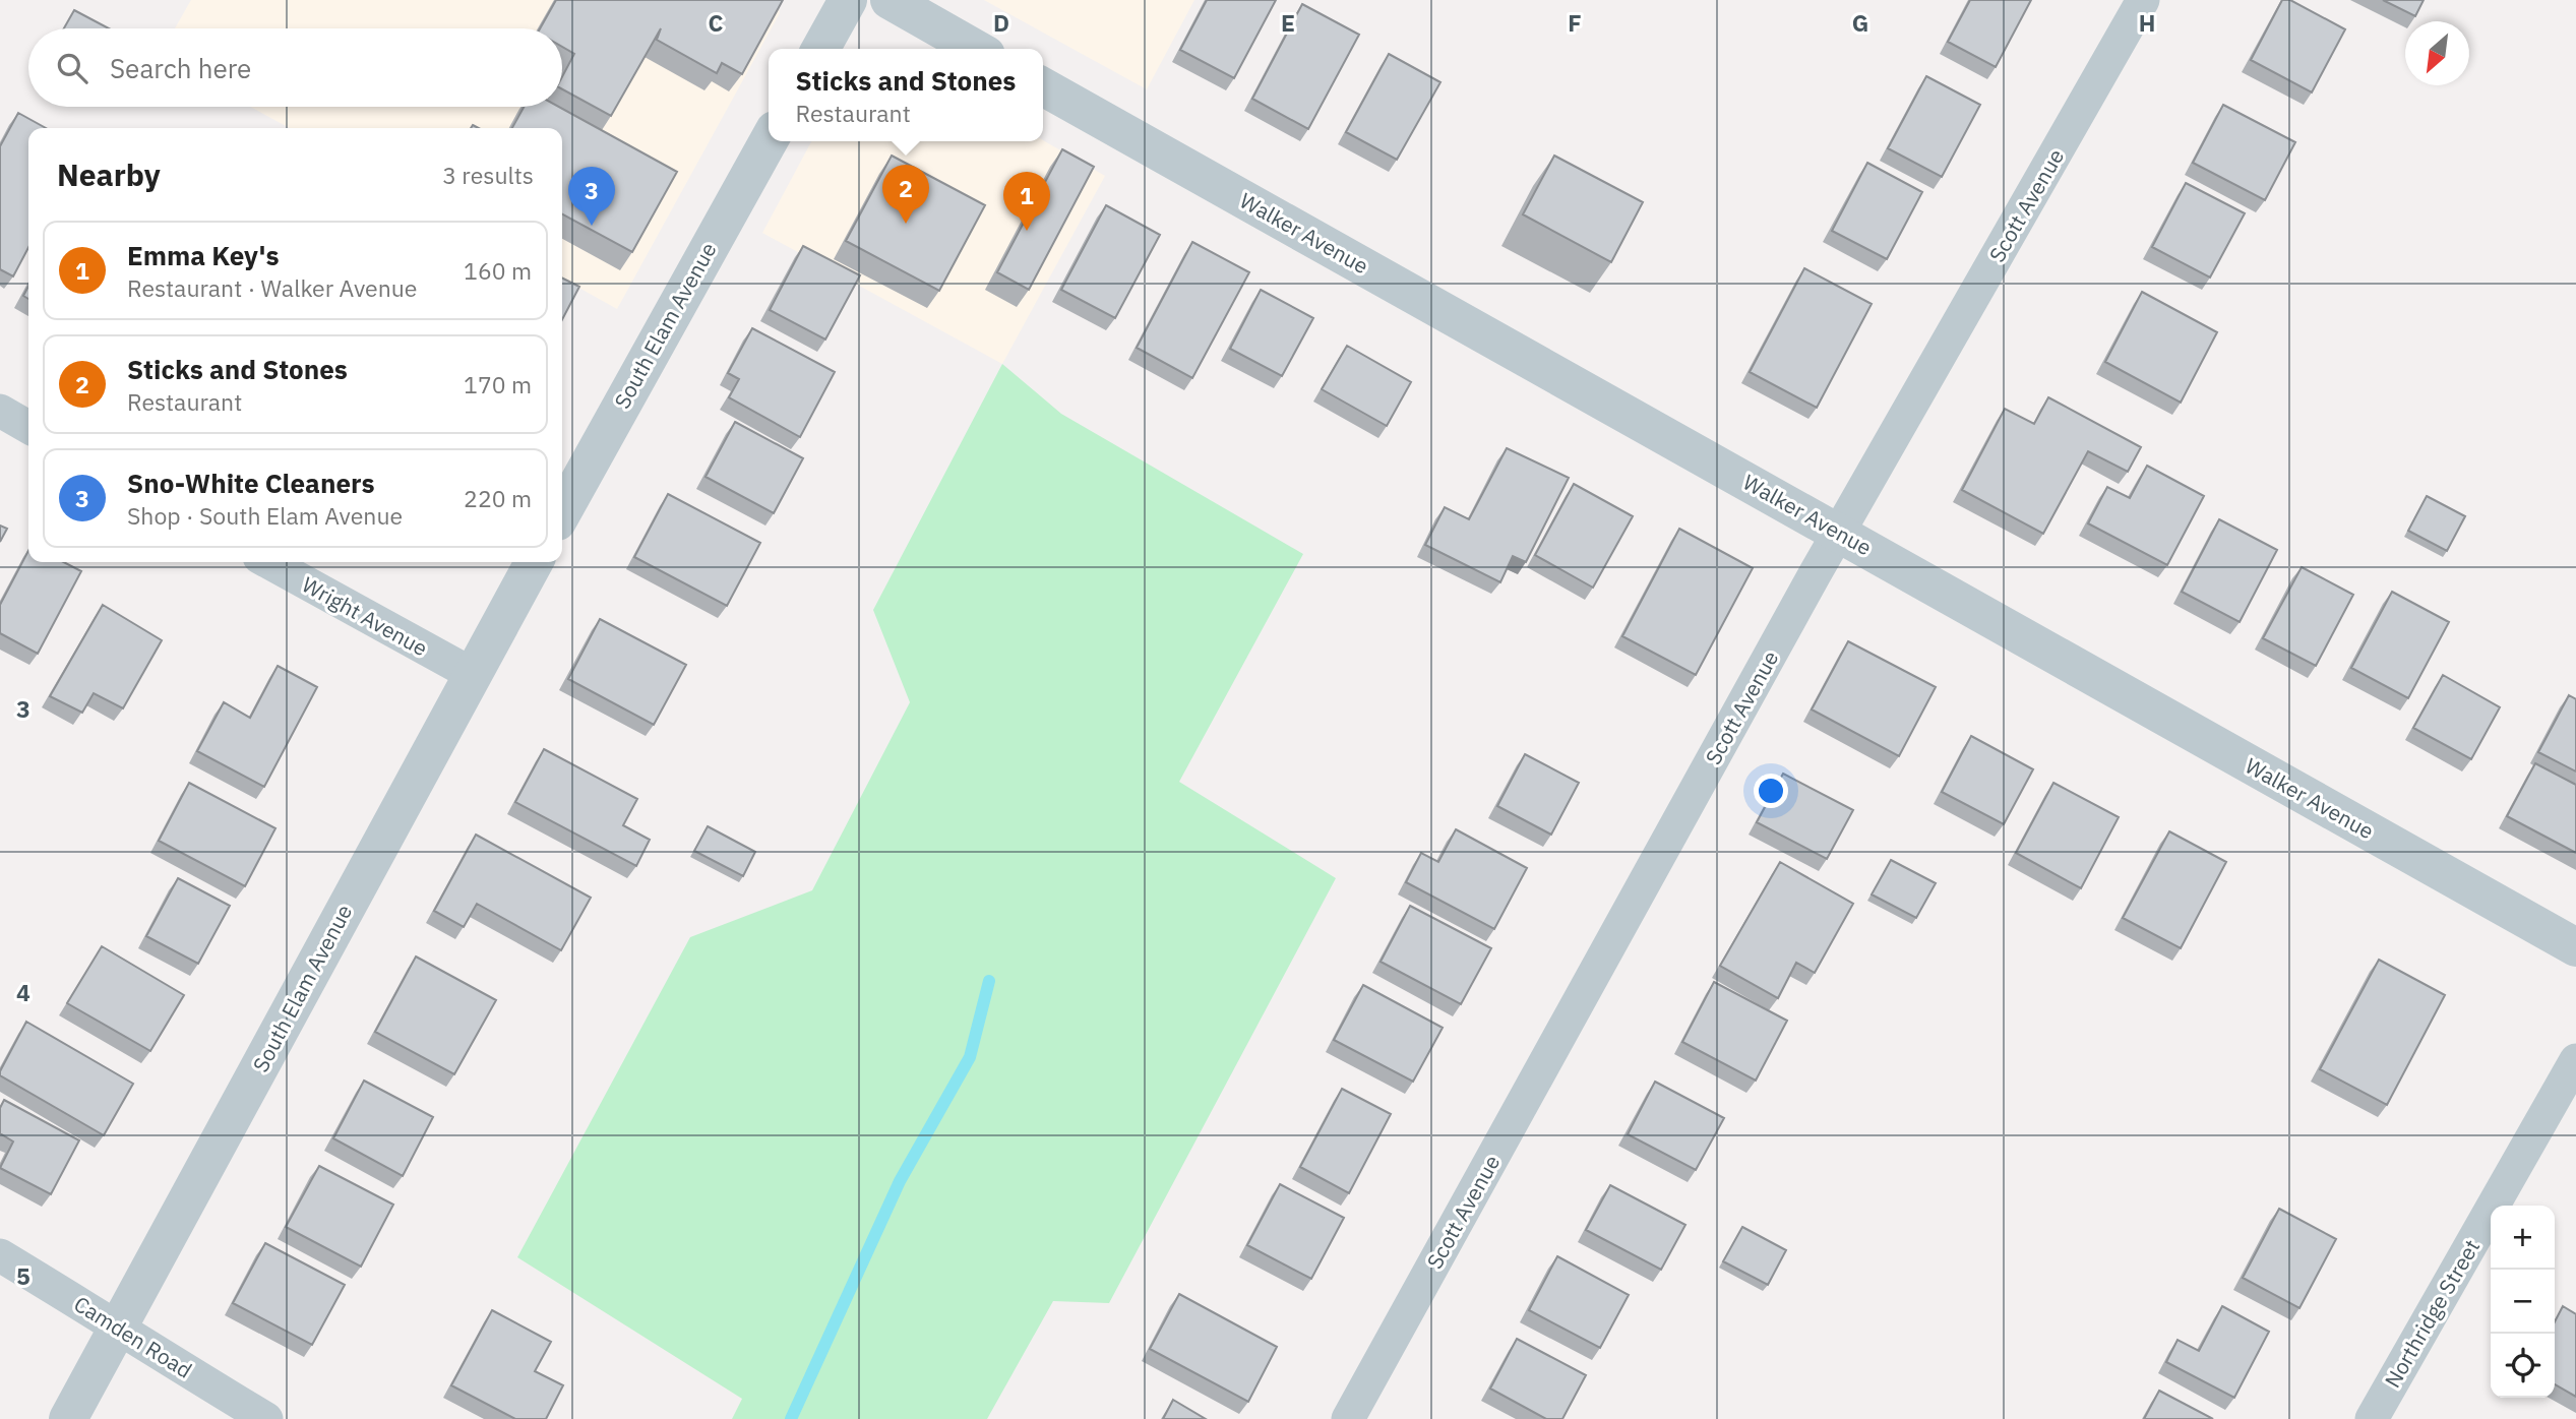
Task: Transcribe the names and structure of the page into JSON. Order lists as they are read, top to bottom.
{
  "streets": {
    "street": [
      "Scott Avenue",
      "Walker Avenue",
      "South Elam Avenue",
      "Wright Avenue",
      "Northridge Street",
      "Camden Road"
    ]
  },
  "crossings": [
    ["Scott Avenue", "Walker Avenue"],
    ["South Elam Avenue", "Wright Avenue"],
    ["South Elam Avenue", "Camden Road"]
  ],
  "north": "bottom left",
  "page": {
    "search": "Search here",
    "popup": ["Sticks and Stones", "Restaurant"],
    "heading": ["Nearby", "3 results"],
    "pins": ["2", "3", "1"],
    "list": [
      {
        "mark": "1",
        "name": "Emma Key's",
        "note": "Restaurant · Walker Avenue",
        "value": "160 m"
      },
      {
        "mark": "2",
        "name": "Sticks and Stones",
        "note": "Restaurant",
        "value": "170 m"
      },
      {
        "mark": "3",
        "name": "Sno-White Cleaners",
        "note": "Shop · South Elam Avenue",
        "value": "220 m"
      }
    ],
    "map_buttons": ["+", "−"]
  },
  "grid": {
    "columns": [
      "C",
      "D",
      "E",
      "F",
      "G",
      "H"
    ],
    "rows": ["3", "4", "5"]
  }
}
